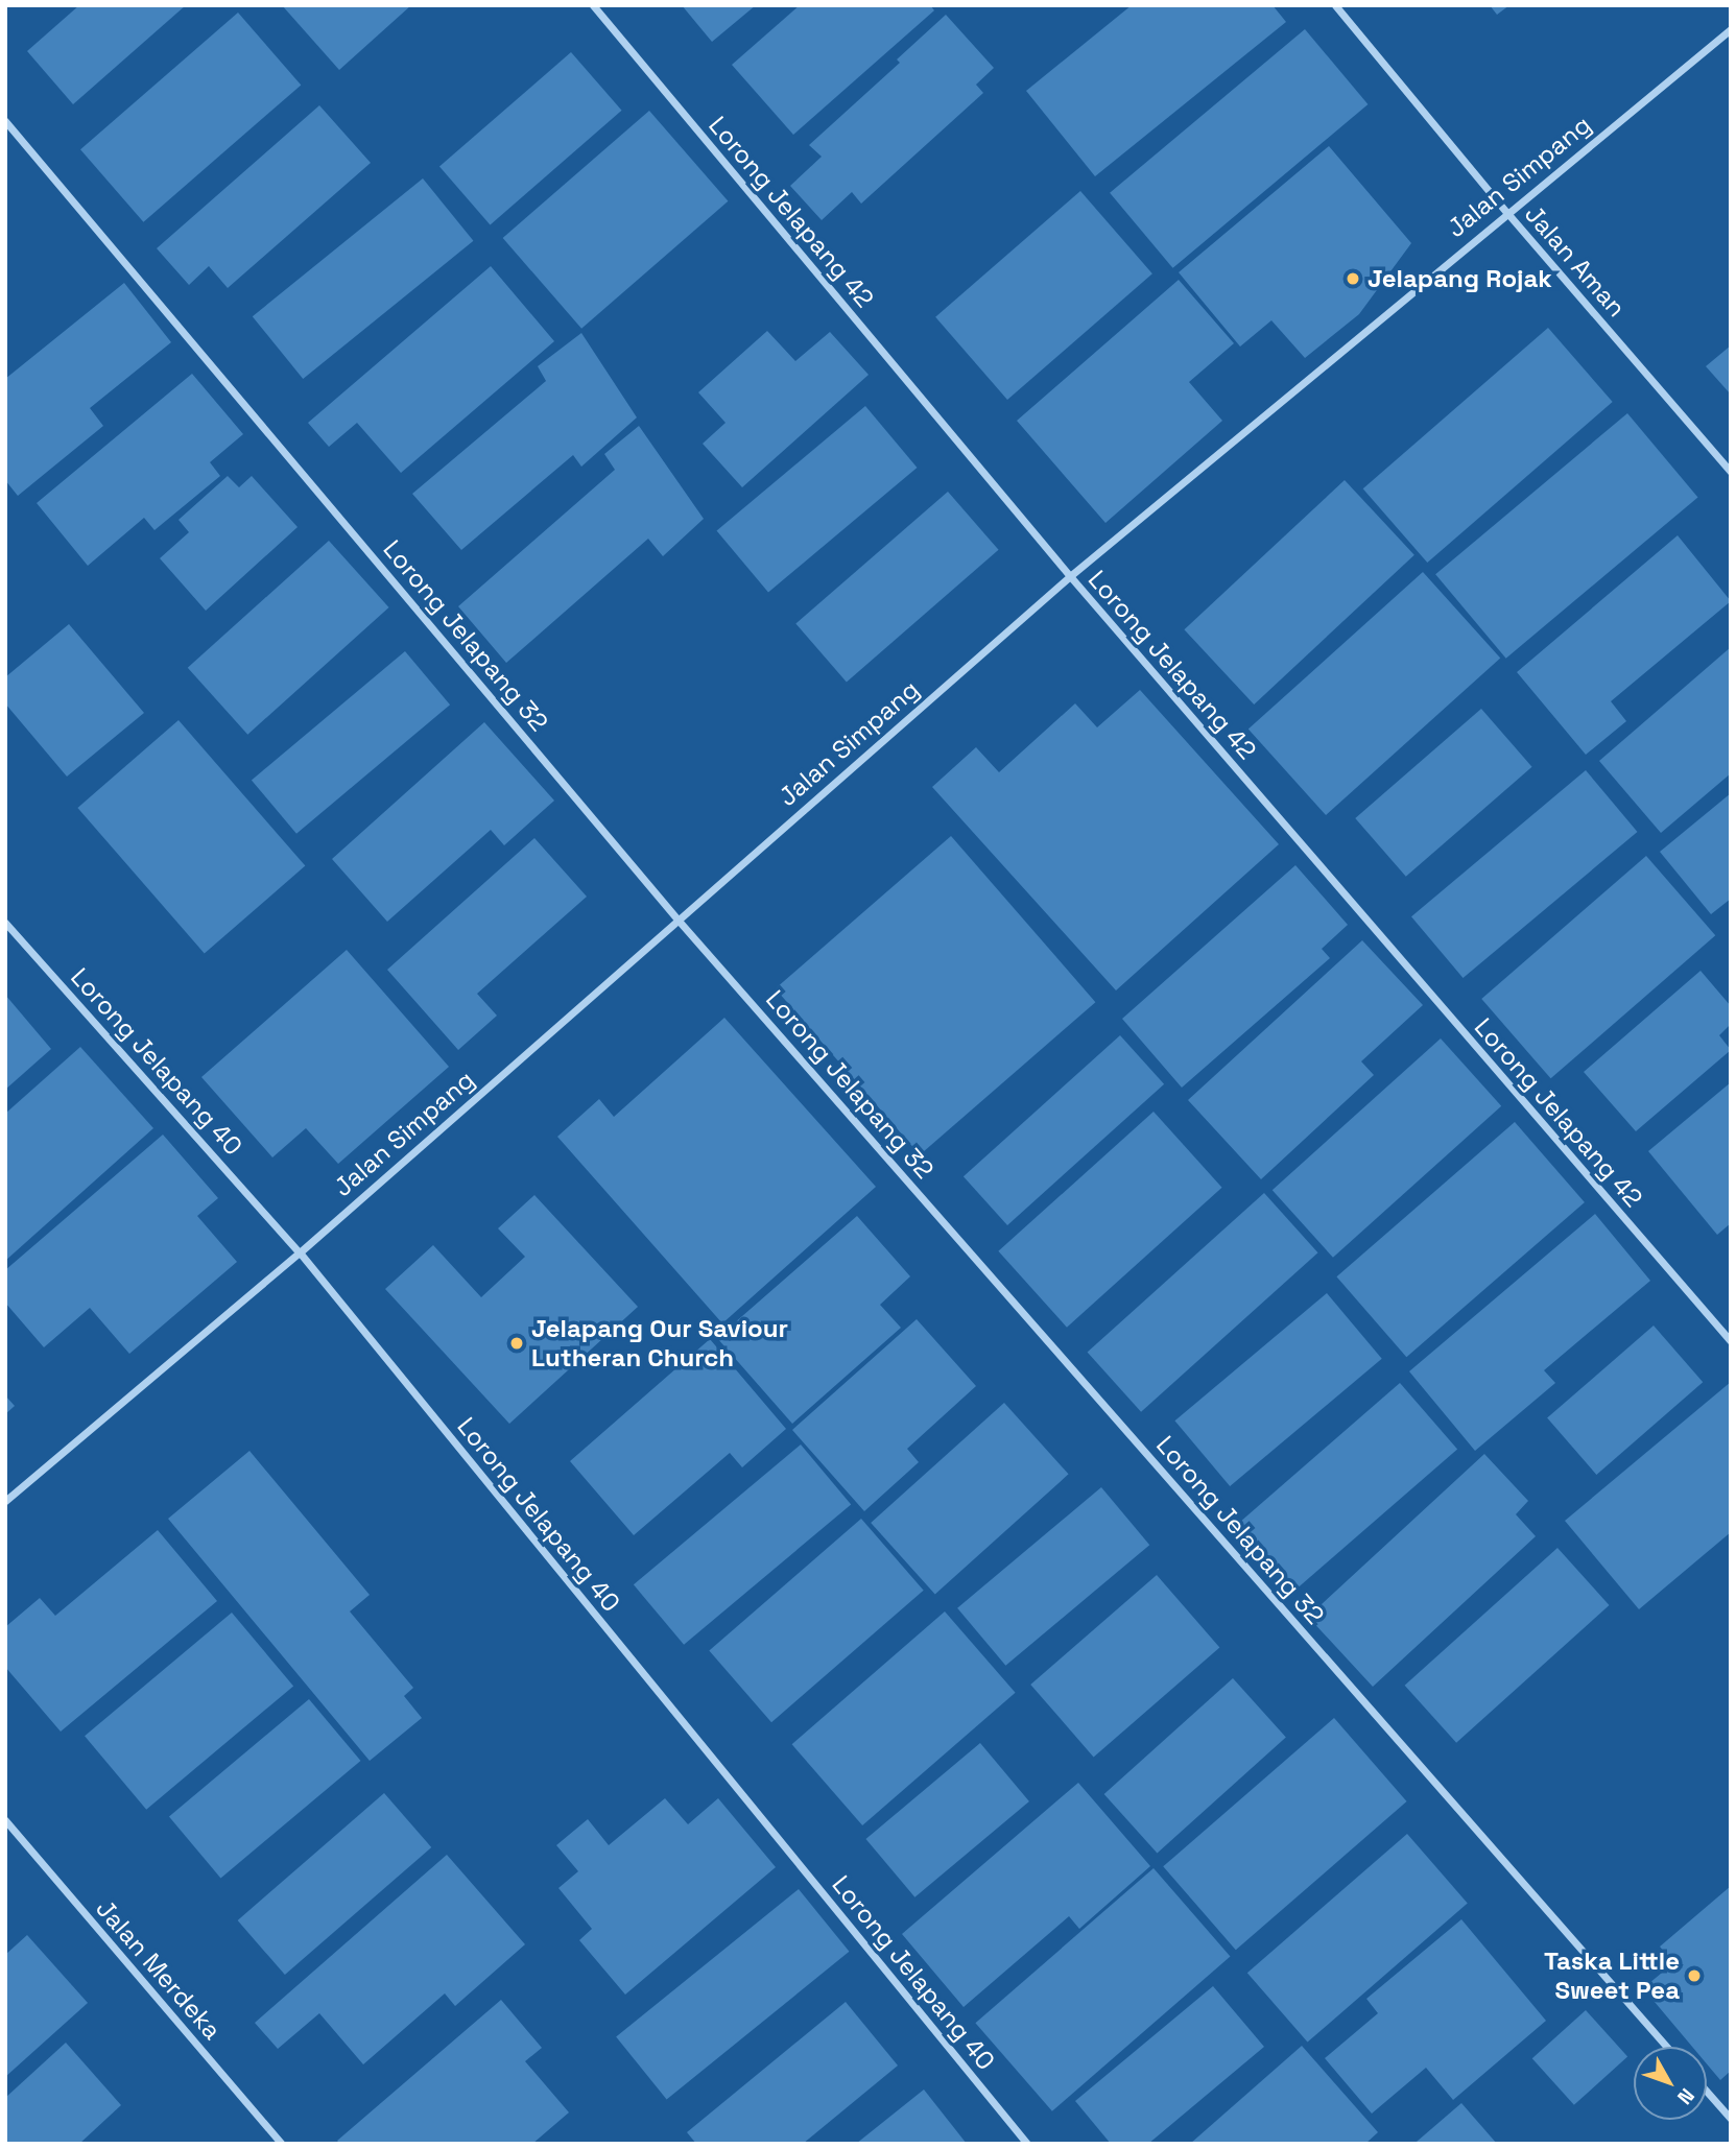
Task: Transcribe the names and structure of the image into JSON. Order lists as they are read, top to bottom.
{
  "streets": {
    "street": [
      "Jalan Simpang",
      "Lorong Jelapang 42",
      "Jalan Aman",
      "Lorong Jelapang 32",
      "Lorong Jelapang 40",
      "Jalan Merdeka"
    ]
  },
  "crossings": [
    ["Jalan Simpang", "Lorong Jelapang 42"],
    ["Jalan Simpang", "Jalan Aman"],
    ["Jalan Simpang", "Lorong Jelapang 32"],
    ["Jalan Simpang", "Lorong Jelapang 40"]
  ],
  "places": ["Jelapang Rojak", "Jelapang Our Saviour Lutheran Church", "Taska Little Sweet Pea"],
  "north": "bottom right"
}
